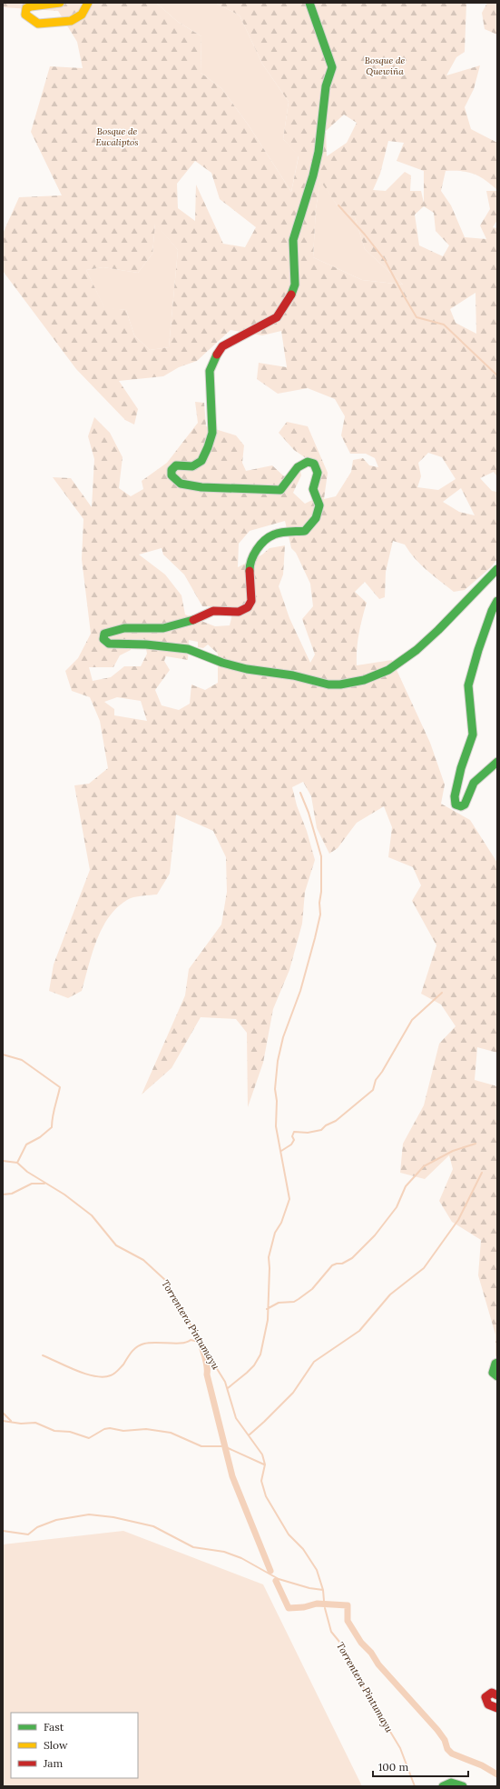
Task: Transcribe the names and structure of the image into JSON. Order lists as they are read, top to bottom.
{
  "water": ["Torrentera Pintumayu"],
  "parks": ["Bosque de Quewiña", "Bosque de Eucaliptos"],
  "legend": ["Fast", "Slow", "Jam"],
  "scale_bar": "100 m"
}
